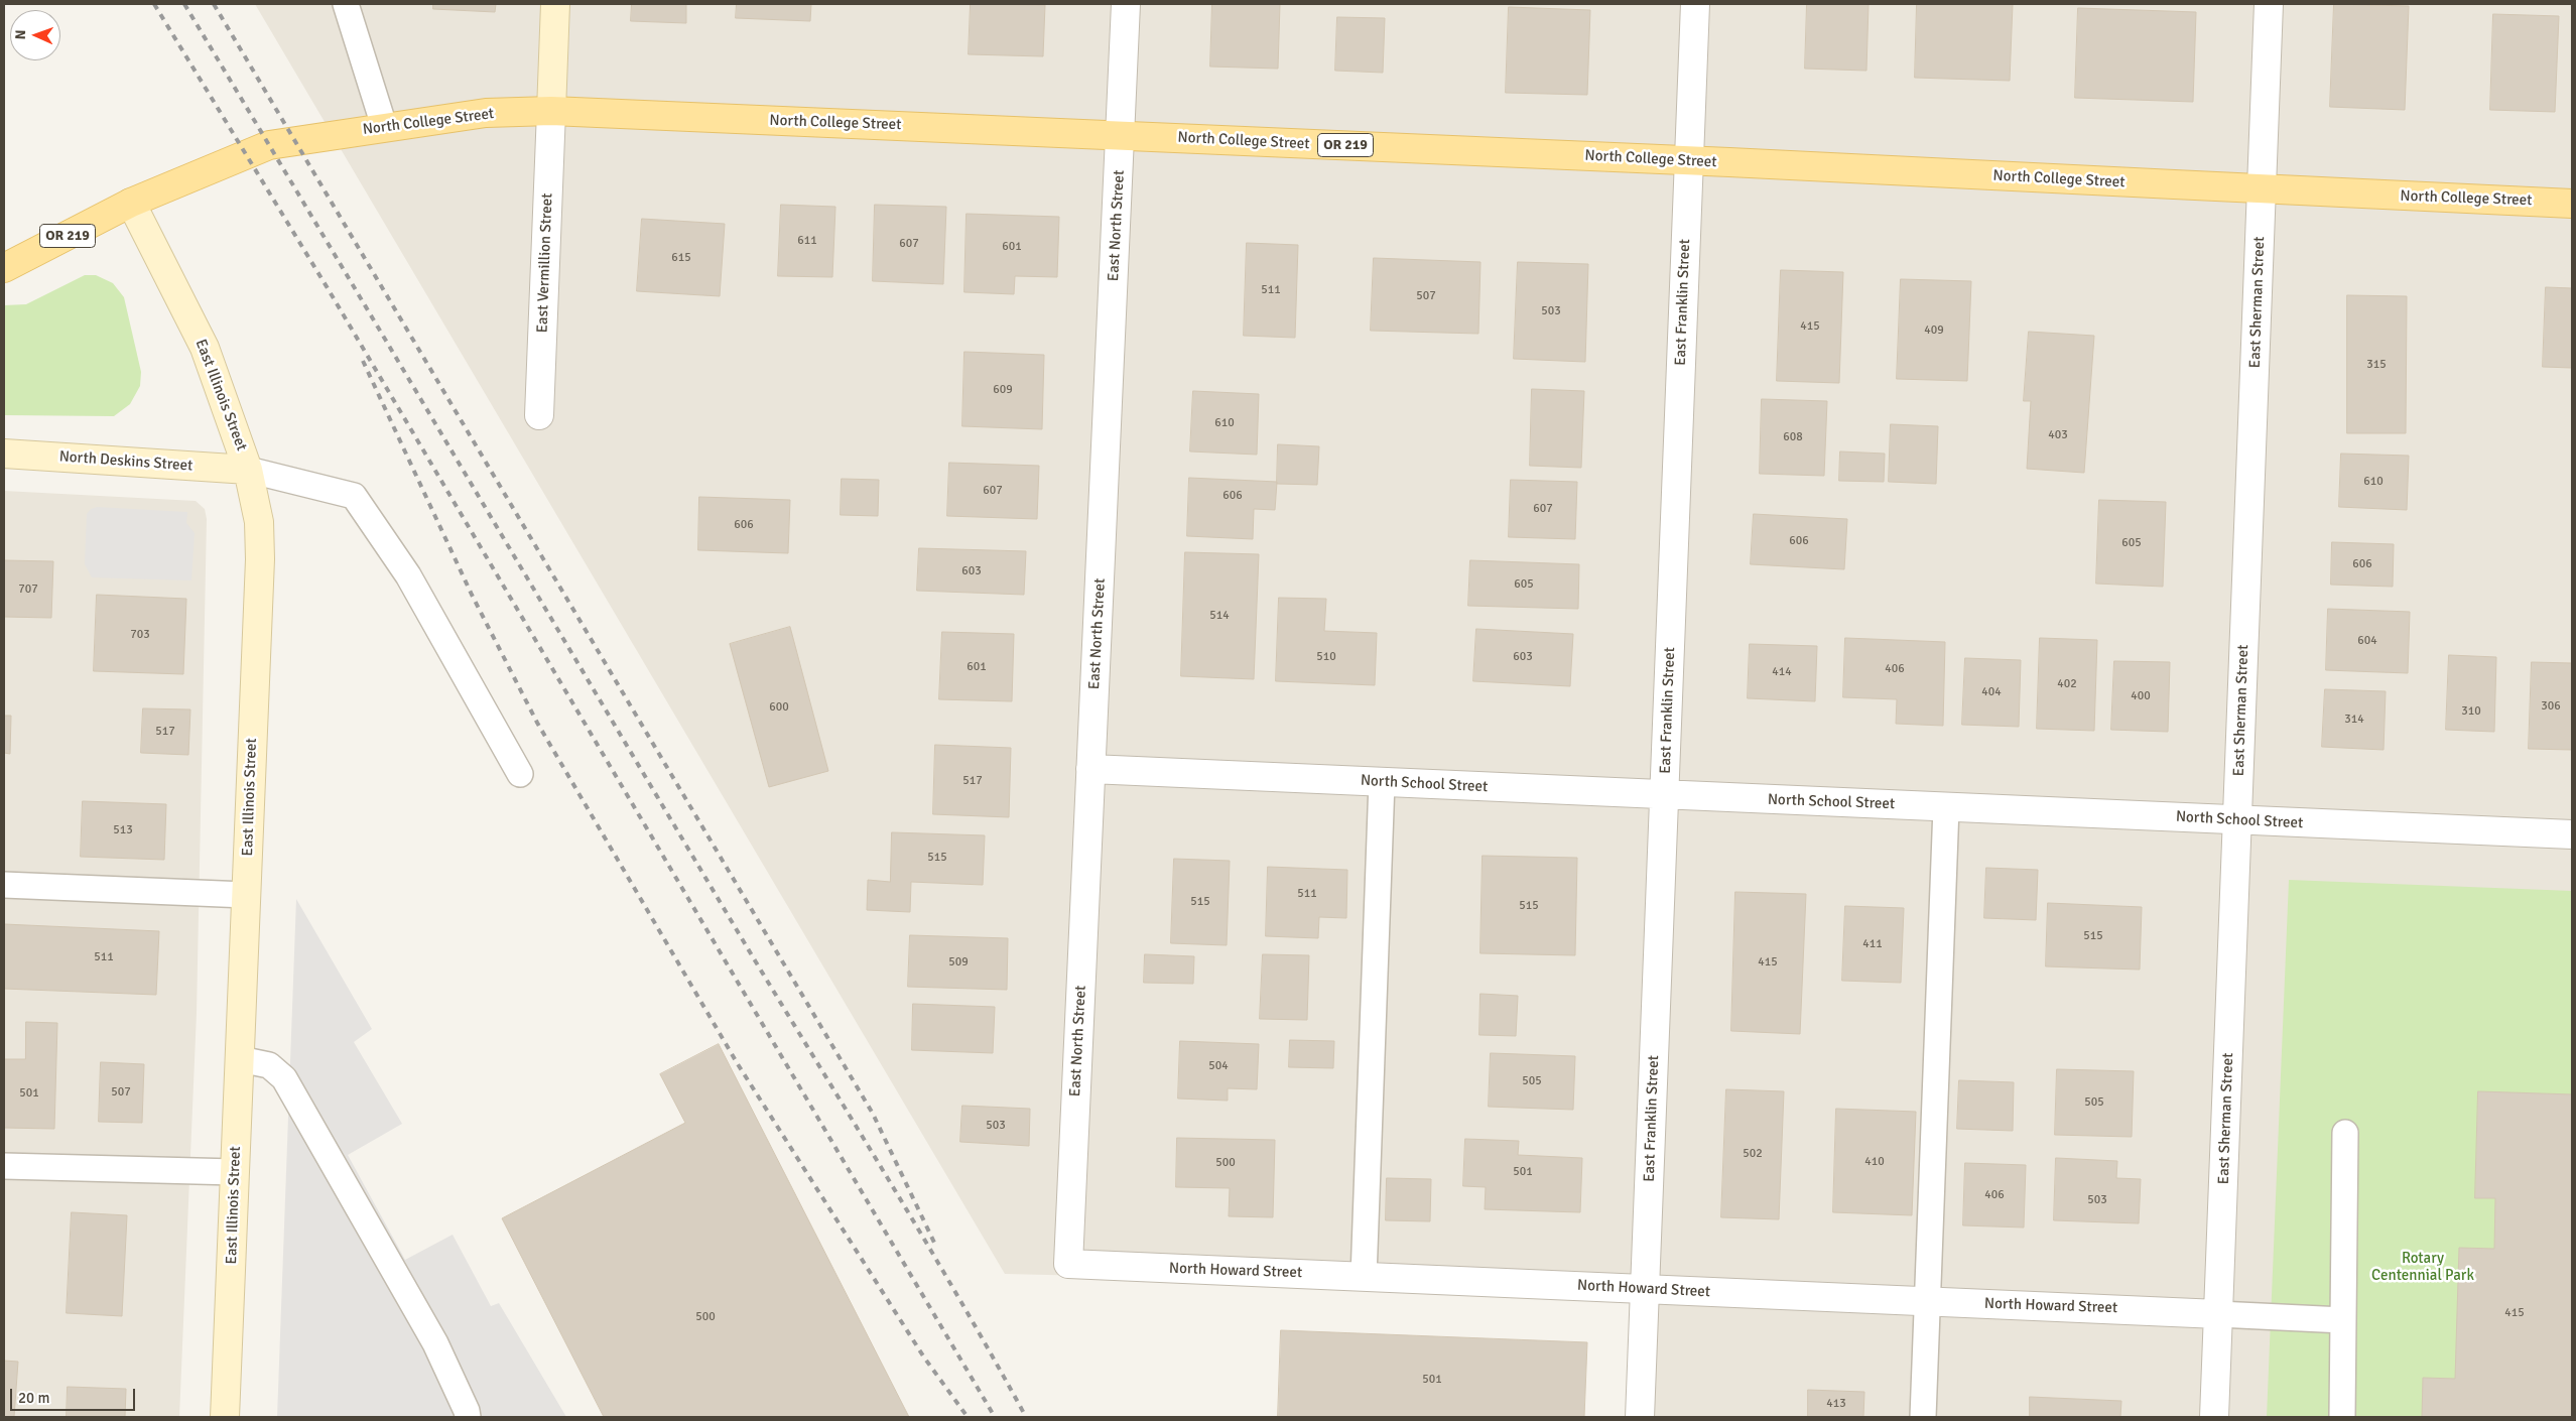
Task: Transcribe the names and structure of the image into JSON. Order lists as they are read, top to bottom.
{
  "streets": {
    "main road": ["North College Street", "OR 219"],
    "street": [
      "East North Street",
      "East Vermillion Street",
      "East Franklin Street",
      "East Sherman Street",
      "East Illinois Street",
      "North Deskins Street",
      "North School Street",
      "North Howard Street"
    ]
  },
  "crossings": [
    ["North College Street", "East North Street"],
    ["North College Street", "East Vermillion Street"],
    ["North College Street", "East Franklin Street"],
    ["North College Street", "East Sherman Street"],
    ["North College Street", "East Illinois Street"],
    ["East North Street", "North School Street"],
    ["East North Street", "North Howard Street"],
    ["East Franklin Street", "North School Street"],
    ["East Franklin Street", "North Howard Street"],
    ["East Sherman Street", "North School Street"],
    ["East Sherman Street", "North Howard Street"],
    ["East Illinois Street", "North Deskins Street"]
  ],
  "parks": ["Rotary Centennial Park"],
  "house_numbers": [
    "611",
    "607",
    "601",
    "615",
    "511",
    "507",
    "503",
    "415",
    "409",
    "315",
    "609",
    "610",
    "403",
    "608",
    "610",
    "607",
    "606",
    "607",
    "606",
    "606",
    "605",
    "606",
    "603",
    "605",
    "707",
    "514",
    "703",
    "604",
    "510",
    "603",
    "601",
    "406",
    "414",
    "402",
    "404",
    "400",
    "306",
    "600",
    "310",
    "314",
    "517",
    "517",
    "513",
    "515",
    "511",
    "515",
    "515",
    "515",
    "411",
    "511",
    "509",
    "415",
    "504",
    "505",
    "507",
    "501",
    "505",
    "503",
    "502",
    "410",
    "500",
    "501",
    "406",
    "503",
    "415",
    "500",
    "501",
    "413"
  ],
  "scale_bar": "20 m",
  "north": "left"
}
